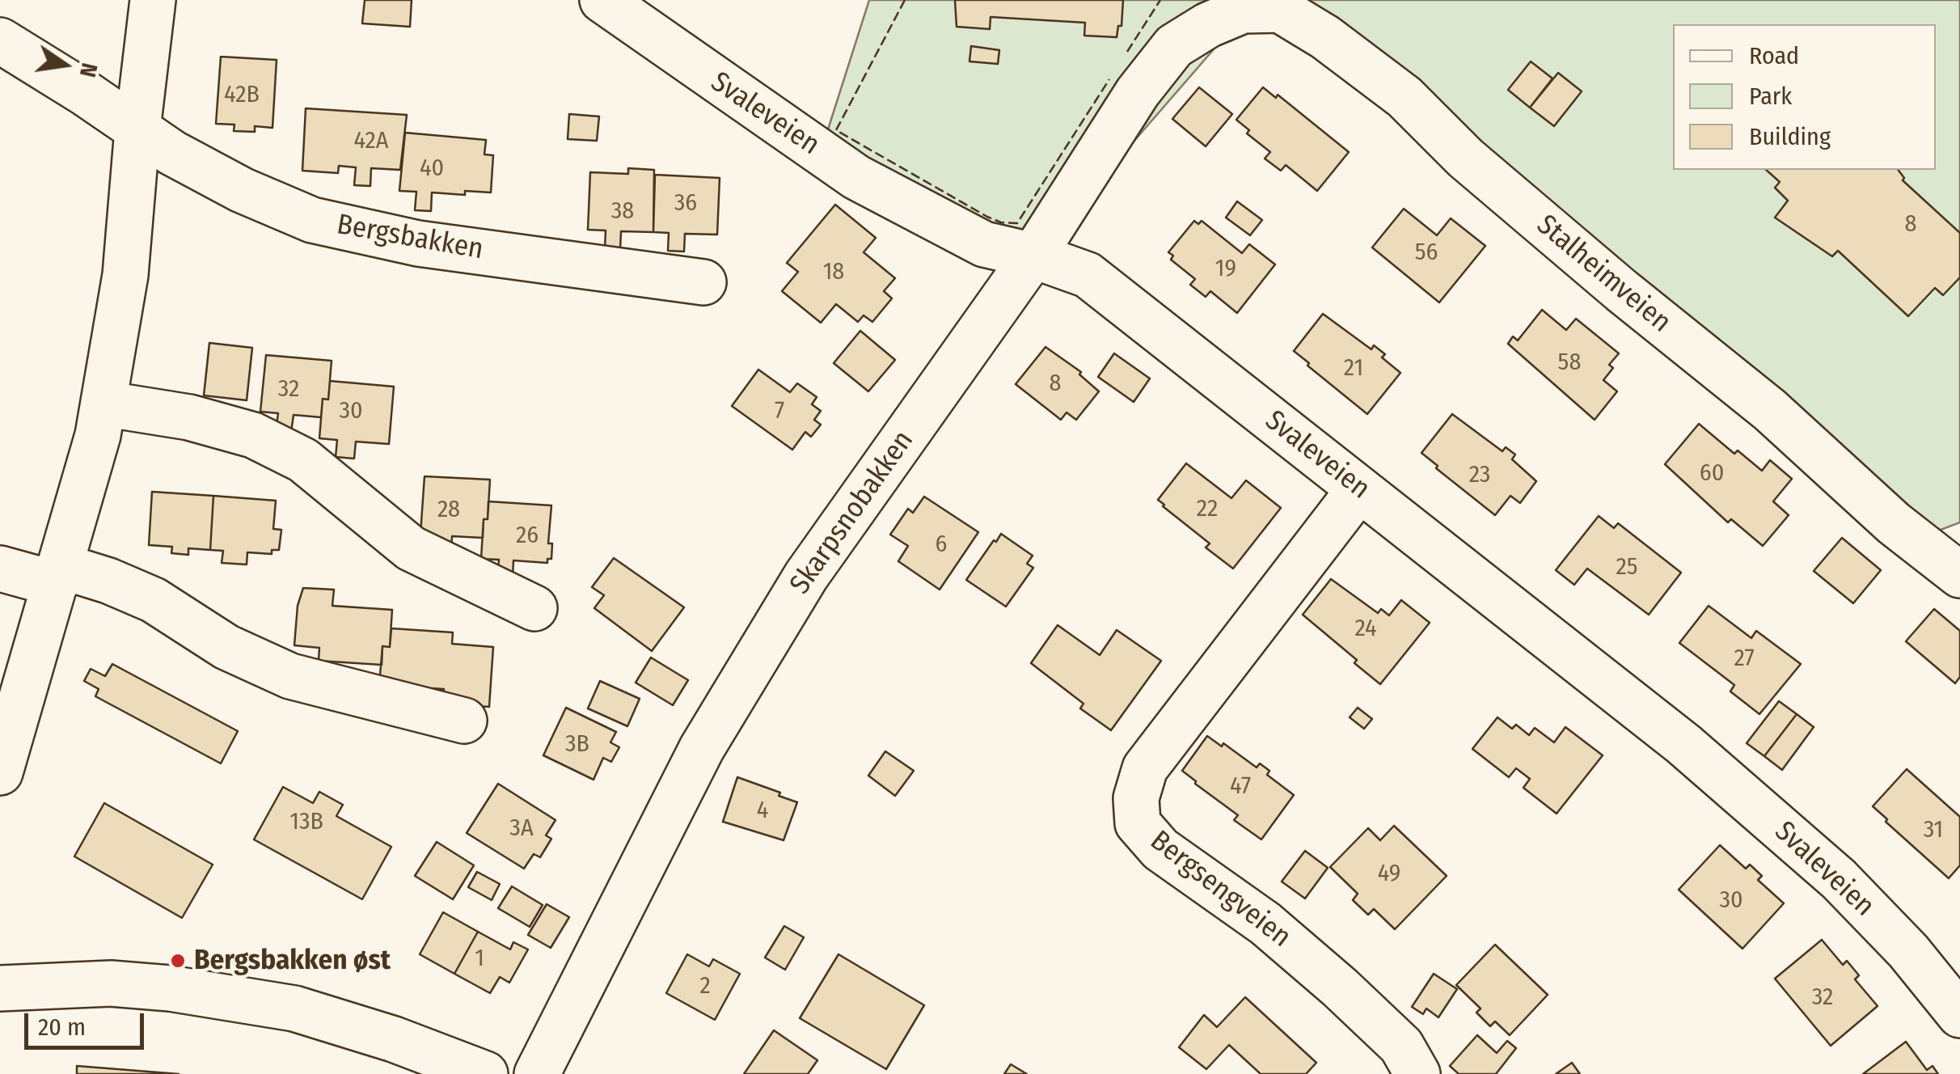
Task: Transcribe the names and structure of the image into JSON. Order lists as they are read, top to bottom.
{
  "streets": {
    "street": [
      "Svaleveien",
      "Bergsbakken",
      "Stalheimveien",
      "Skarpsnobakken",
      "Bergsengveien"
    ]
  },
  "crossings": [
    ["Svaleveien", "Skarpsnobakken"],
    ["Svaleveien", "Bergsengveien"],
    ["Stalheimveien", "Skarpsnobakken"]
  ],
  "places": ["Bergsbakken øst"],
  "house_numbers": [
    "42B",
    "42A",
    "40",
    "36",
    "38",
    "8",
    "56",
    "19",
    "18",
    "58",
    "21",
    "8",
    "32",
    "30",
    "7",
    "60",
    "23",
    "22",
    "28",
    "26",
    "6",
    "25",
    "24",
    "27",
    "3B",
    "47",
    "4",
    "13B",
    "3A",
    "31",
    "49",
    "30",
    "1",
    "2",
    "32"
  ],
  "legend": ["Road", "Park", "Building"],
  "scale_bar": "20 m",
  "north": "right"
}
